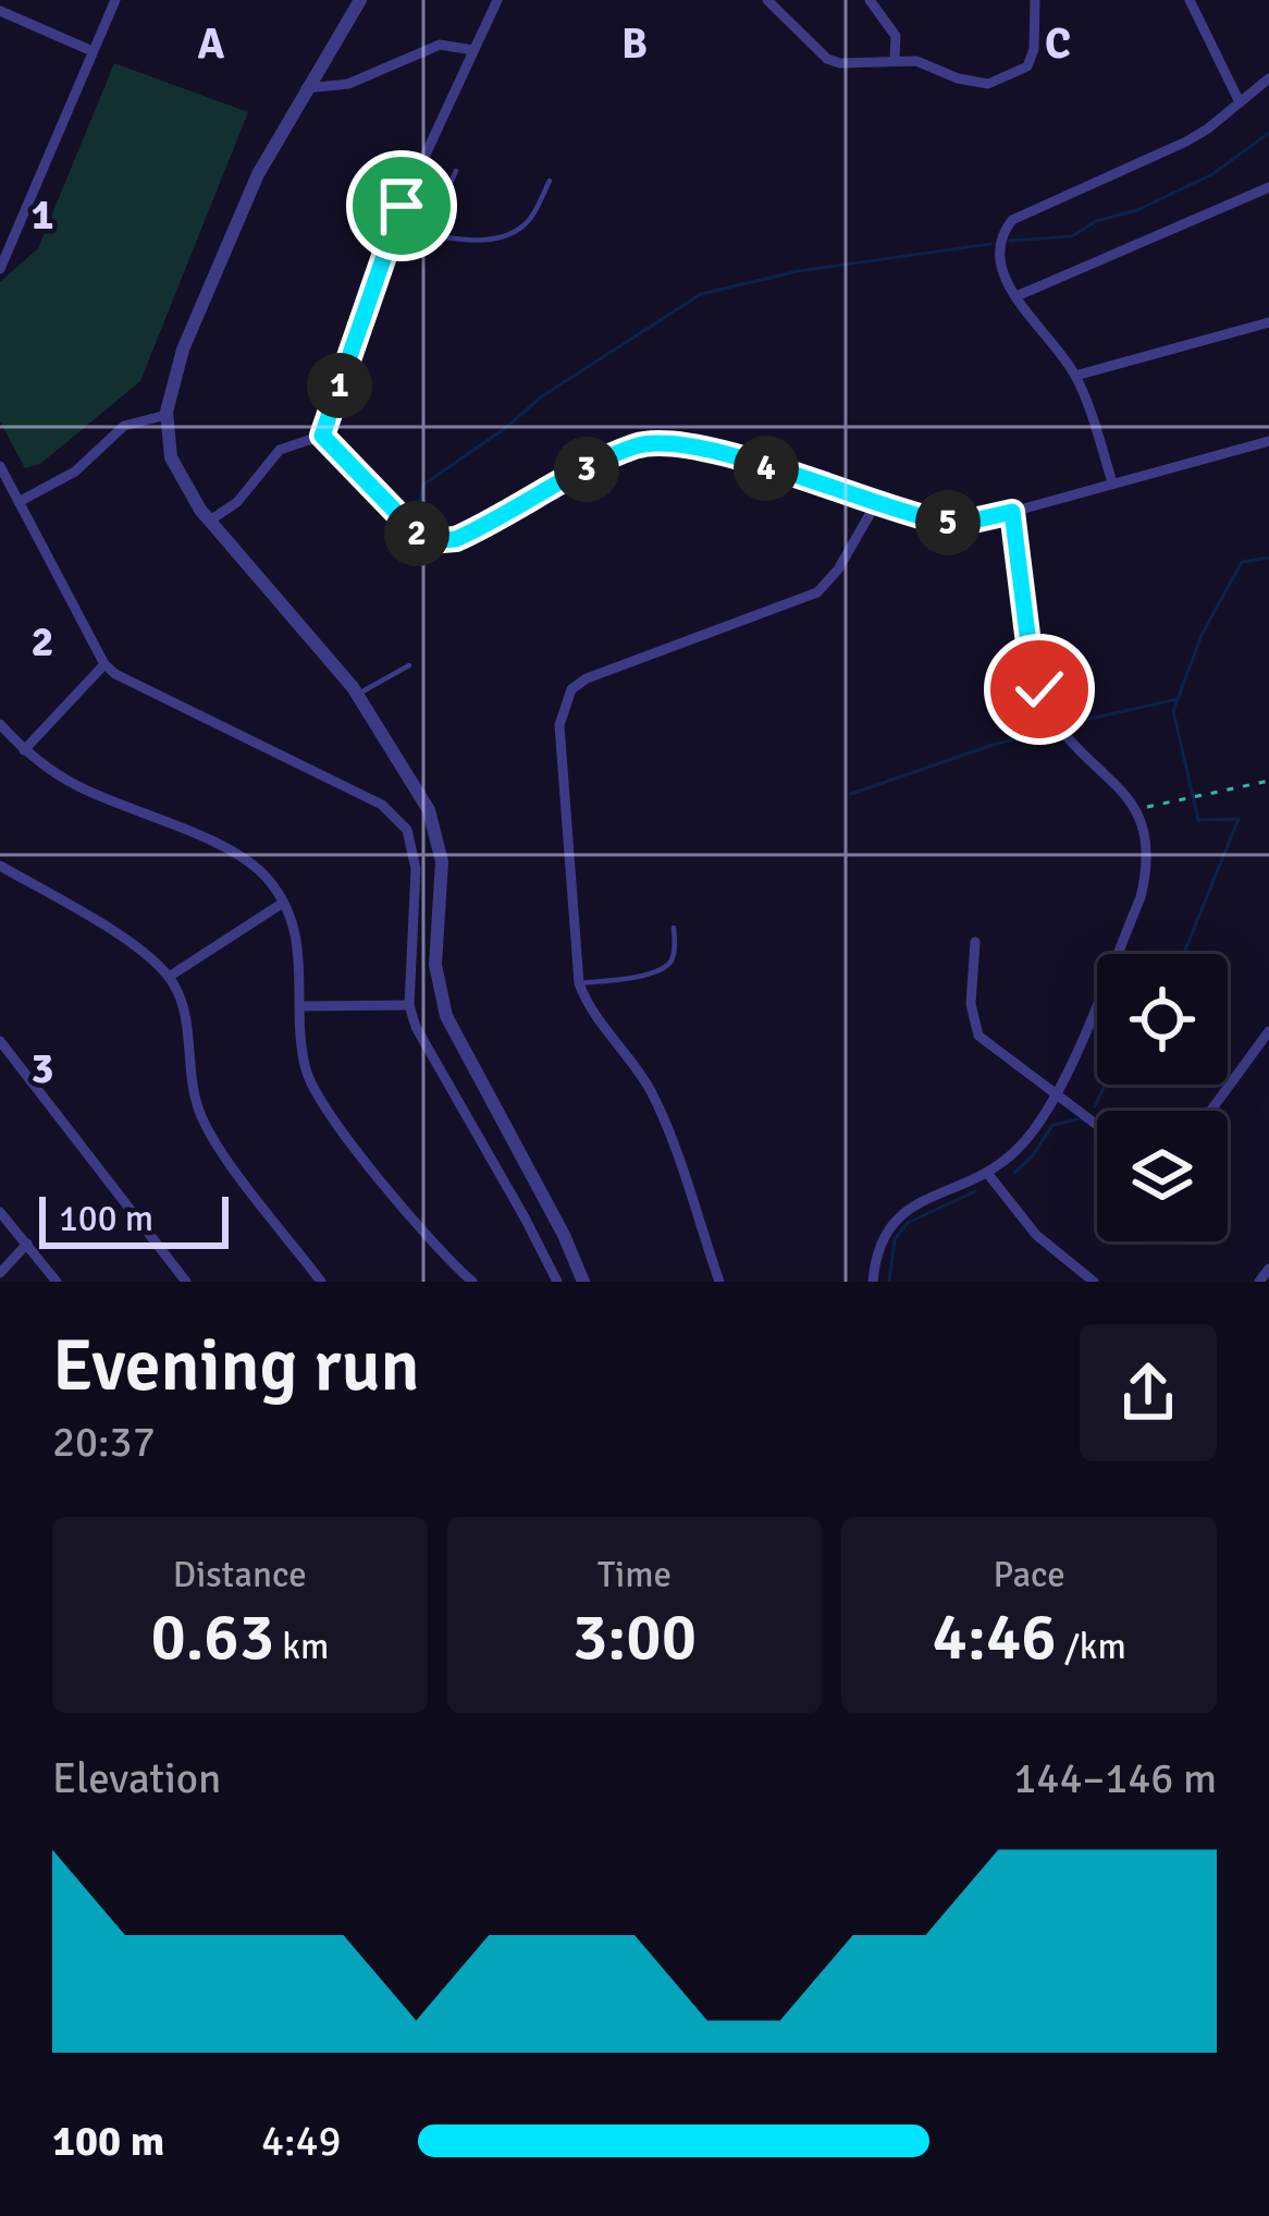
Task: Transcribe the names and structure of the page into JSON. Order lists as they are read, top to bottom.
{
  "scale_bar": "100 m",
  "page": {
    "pins": [
      "1",
      "4",
      "3",
      "5",
      "2"
    ],
    "scale": "100 m",
    "heading": ["Evening run", "20:37"],
    "stats": [
      ["Distance", "0.63 km"],
      ["Time", "3:00"],
      ["Pace", "4:46 /km"]
    ],
    "chart": ["Elevation", "144–146 m"],
    "list": [
      {
        "name": "100 m",
        "note": "4:49"
      }
    ]
  },
  "grid": {
    "columns": ["A", "B", "C"],
    "rows": ["1", "2", "3"]
  }
}
